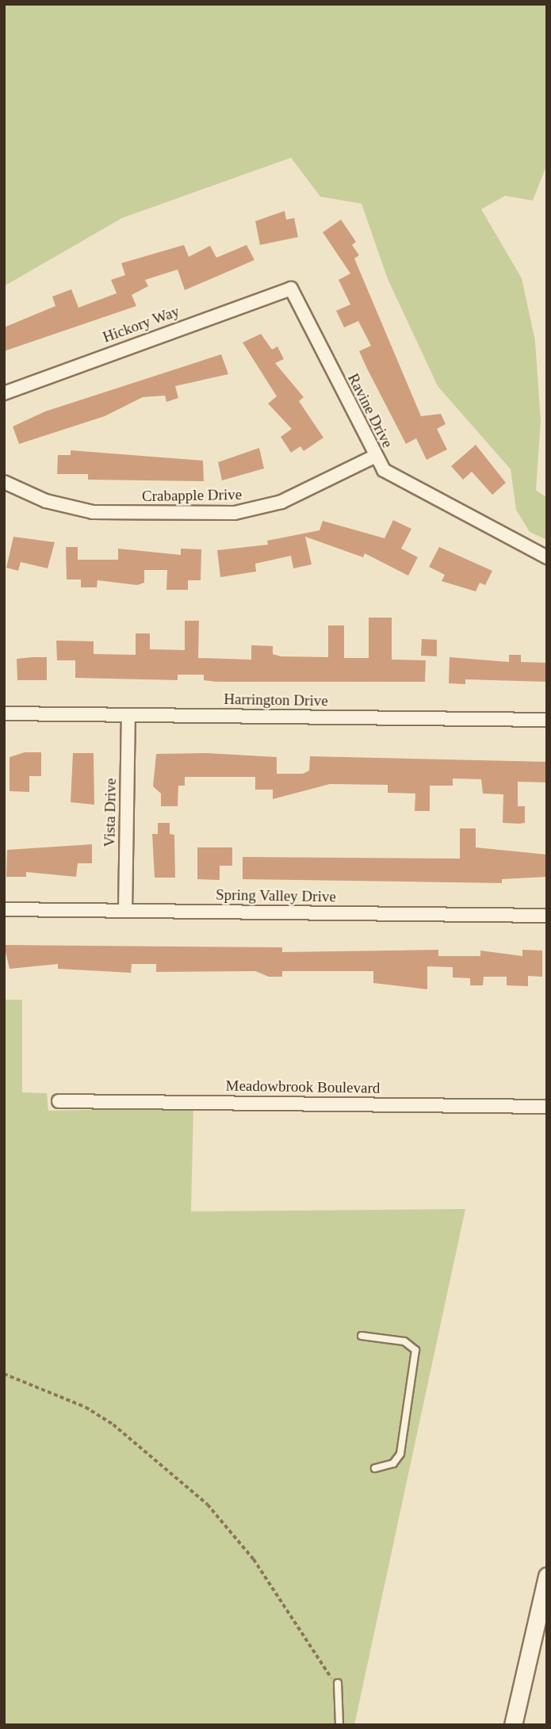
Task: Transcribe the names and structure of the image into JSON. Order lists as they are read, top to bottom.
{
  "streets": {
    "street": [
      "Hickory Way",
      "Ravine Drive",
      "Crabapple Drive",
      "Harrington Drive",
      "Vista Drive",
      "Spring Valley Drive",
      "Meadowbrook Boulevard"
    ]
  },
  "crossings": [
    ["Hickory Way", "Ravine Drive"],
    ["Ravine Drive", "Crabapple Drive"],
    ["Harrington Drive", "Vista Drive"],
    ["Vista Drive", "Spring Valley Drive"]
  ]
}
